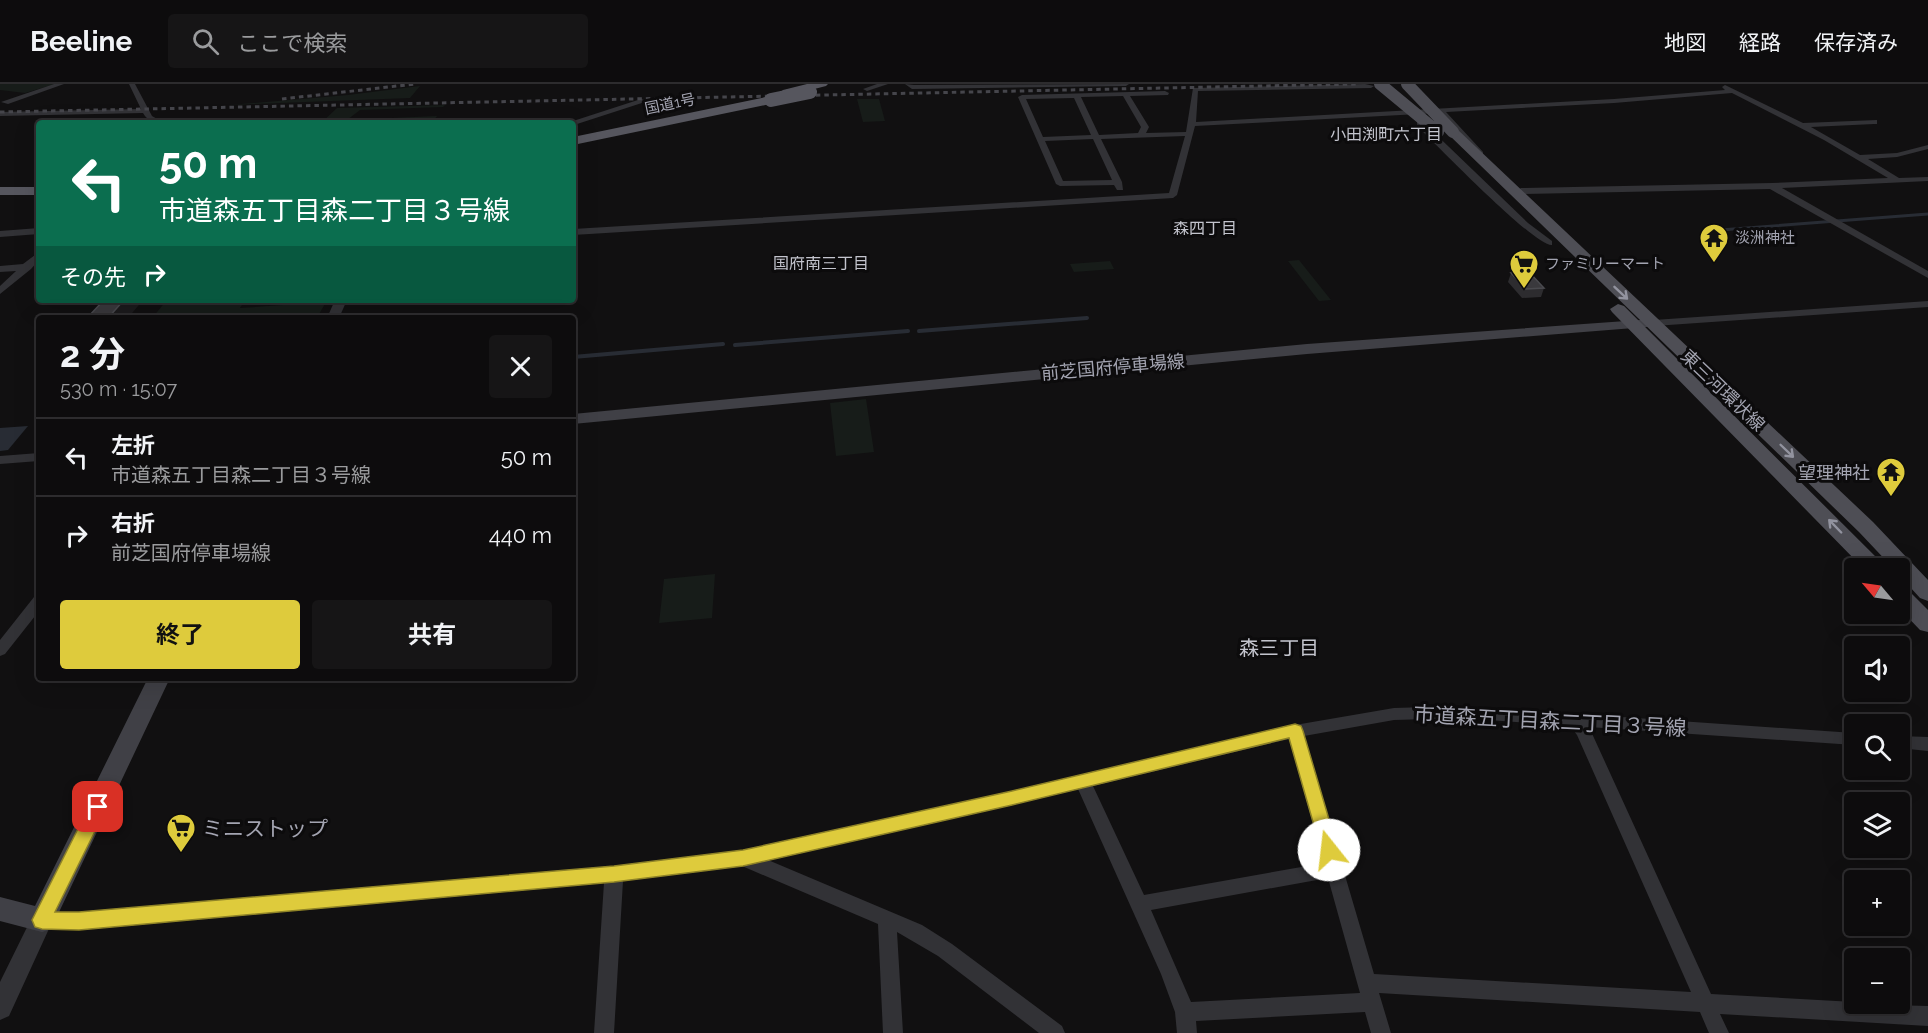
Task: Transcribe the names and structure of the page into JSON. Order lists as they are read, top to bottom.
{
  "streets": {
    "highway": ["国道1号"],
    "main road": ["前芝国府停車場線", "東三河環状線"],
    "street": ["市道森五丁目森二丁目３号線"]
  },
  "crossings": [
    ["前芝国府停車場線", "東三河環状線"]
  ],
  "districts": [
    "小田渕町六丁目",
    "森四丁目",
    "国府南三丁目",
    "森三丁目"
  ],
  "places": {
    "temple": ["淡洲神社", "望理神社"],
    "supermarket": ["ファミリーマート", "ミニストップ"]
  },
  "north": "top left",
  "page": {
    "header": "Beeline",
    "search": "ここで検索",
    "nav": ["地図", "経路", "保存済み"],
    "turn": ["50 m", "市道森五丁目森二丁目３号線"],
    "then": "その先",
    "heading": ["2 分", "530 m · 15:07"],
    "list": [
      {
        "name": "左折",
        "note": "市道森五丁目森二丁目３号線",
        "value": "50 m"
      },
      {
        "name": "右折",
        "note": "前芝国府停車場線",
        "value": "440 m"
      }
    ],
    "map_buttons": ["+", "−"],
    "buttons": ["終了", "共有"]
  }
}
